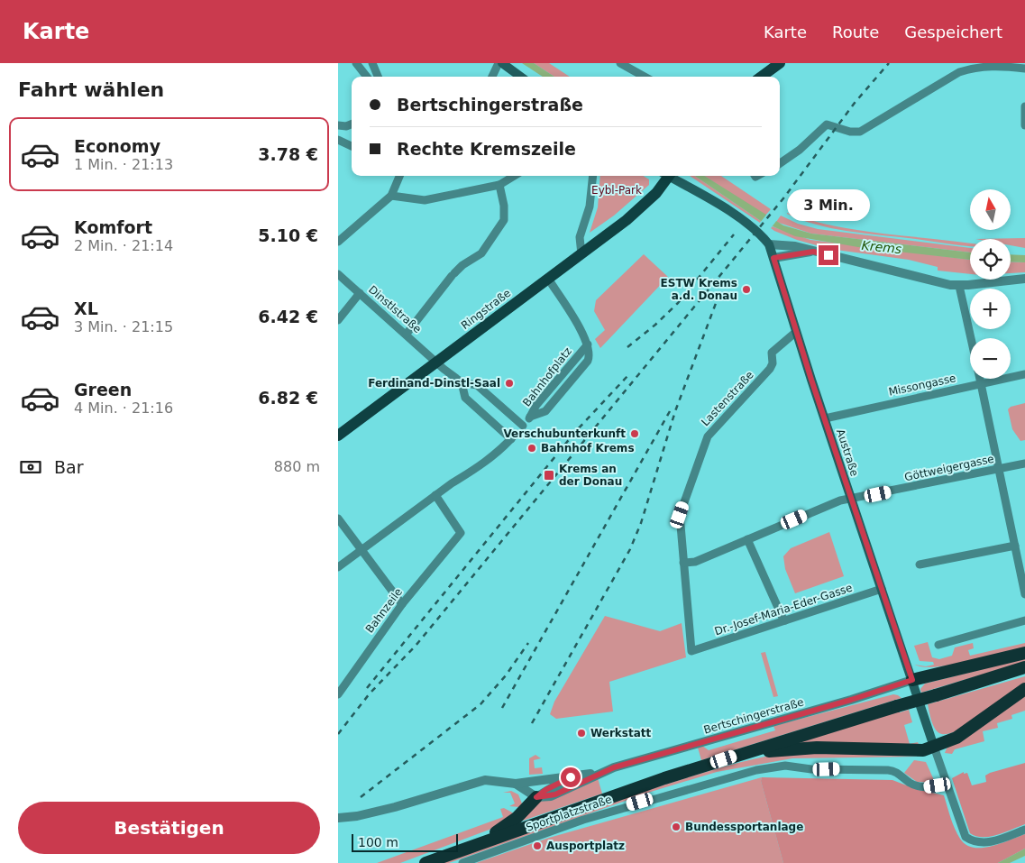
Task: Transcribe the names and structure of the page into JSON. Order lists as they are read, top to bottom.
{
  "streets": {
    "main road": ["Ringstraße", "Austraße"],
    "street": [
      "Dinstlstraße",
      "Bahnhofplatz",
      "Missongasse",
      "Lastenstraße",
      "Göttweigergasse",
      "Dr.-Josef-Maria-Eder-Gasse",
      "Bahnzeile",
      "Bertschingerstraße",
      "Sportplatzstraße"
    ]
  },
  "crossings": [
    ["Dinstlstraße", "Ringstraße"],
    ["Ringstraße", "Bahnhofplatz"],
    ["Bahnhofplatz", "Bahnzeile"],
    ["Missongasse", "Austraße"],
    ["Lastenstraße", "Austraße"],
    ["Lastenstraße", "Göttweigergasse"],
    ["Lastenstraße", "Dr.-Josef-Maria-Eder-Gasse"],
    ["Austraße", "Göttweigergasse"],
    ["Austraße", "Dr.-Josef-Maria-Eder-Gasse"],
    ["Austraße", "Bertschingerstraße"],
    ["Austraße", "Sportplatzstraße"]
  ],
  "water": ["Krems"],
  "parks": ["Eybl-Park"],
  "places": {
    "other": [
      "ESTW Krems a.d. Donau",
      "Ferdinand-Dinstl-Saal",
      "Verschubunterkunft",
      "Bahnhof Krems",
      "Werkstatt",
      "Bundessportanlage",
      "Ausportplatz"
    ],
    "transit": ["Krems an der Donau"]
  },
  "scale_bar": "100 m",
  "north": "top",
  "page": {
    "header": "Karte",
    "nav": ["Karte", "Route", "Gespeichert"],
    "heading": "Fahrt wählen",
    "banner": ["Bertschingerstraße", "Rechte Kremszeile"],
    "list": [
      {
        "name": "Economy",
        "note": "1 Min. · 21:13",
        "value": "3.78 €"
      },
      {
        "name": "Komfort",
        "note": "2 Min. · 21:14",
        "value": "5.10 €"
      },
      {
        "name": "XL",
        "note": "3 Min. · 21:15",
        "value": "6.42 €"
      },
      {
        "name": "Green",
        "note": "4 Min. · 21:16",
        "value": "6.82 €"
      }
    ],
    "map_buttons": ["+", "−"],
    "bubble": "3 Min.",
    "pay": ["Bar", "880 m"],
    "buttons": "Bestätigen",
    "scale": "100 m"
  }
}
